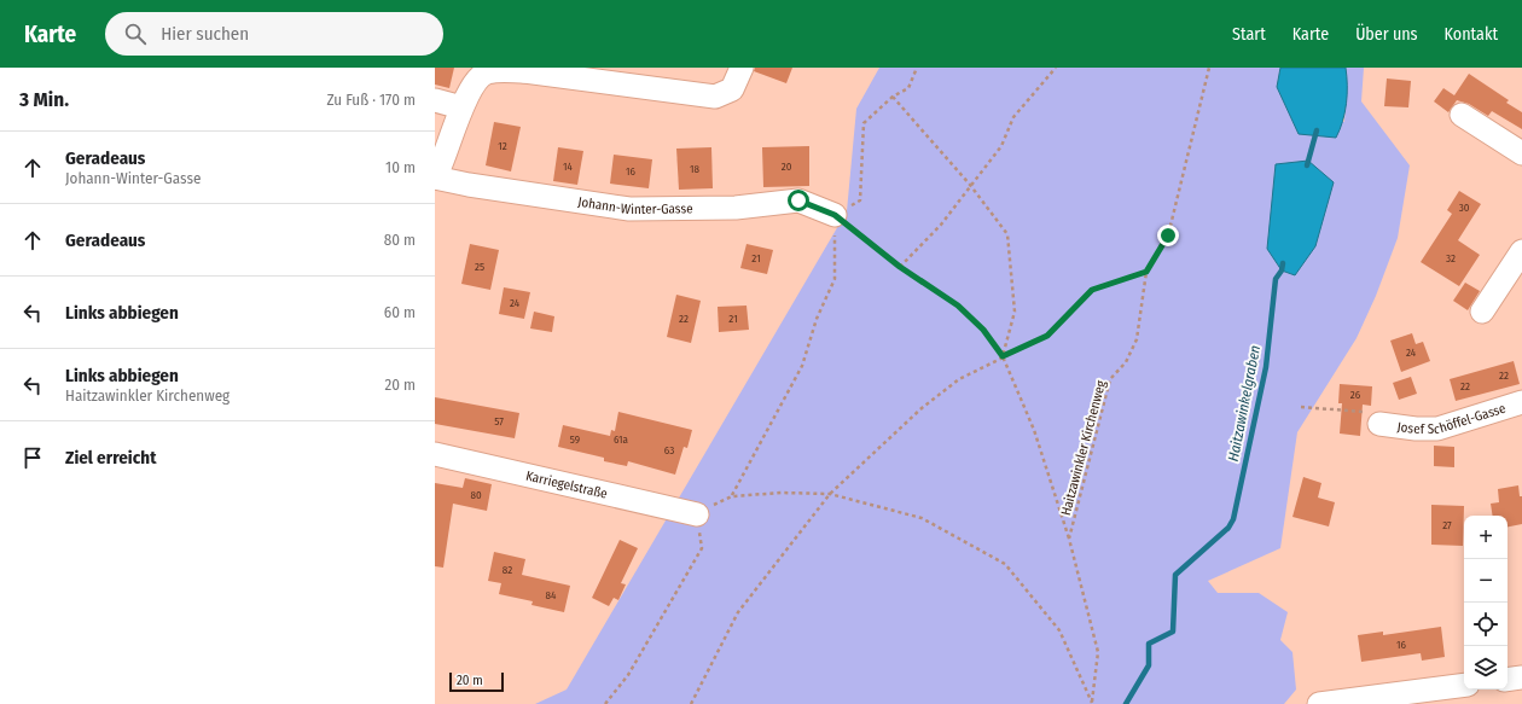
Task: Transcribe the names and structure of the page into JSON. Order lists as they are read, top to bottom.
{
  "streets": {
    "street": ["Johann-Winter-Gasse", "Josef Schöffel-Gasse", "Karriegelstraße"],
    "path": ["Haitzawinkler Kirchenweg"]
  },
  "water": ["Haitzawinkelgraben"],
  "house_numbers": [
    "12",
    "14",
    "20",
    "18",
    "16",
    "30",
    "21",
    "32",
    "25",
    "24",
    "22",
    "21",
    "24",
    "22",
    "22",
    "26",
    "57",
    "59",
    "61a",
    "63",
    "80",
    "27",
    "82",
    "84",
    "16"
  ],
  "scale_bar": "20 m",
  "page": {
    "header": "Karte",
    "search": "Hier suchen",
    "nav": [
      "Start",
      "Karte",
      "Über uns",
      "Kontakt"
    ],
    "heading": ["3 Min.", "Zu Fuß · 170 m"],
    "list": [
      ["Geradeaus", "Johann-Winter-Gasse", "10 m"],
      ["Geradeaus", "80 m"],
      ["Links abbiegen", "60 m"],
      ["Links abbiegen", "Haitzawinkler Kirchenweg", "20 m"],
      "Ziel erreicht"
    ],
    "map_buttons": ["+", "−"],
    "scale": "20 m"
  }
}
